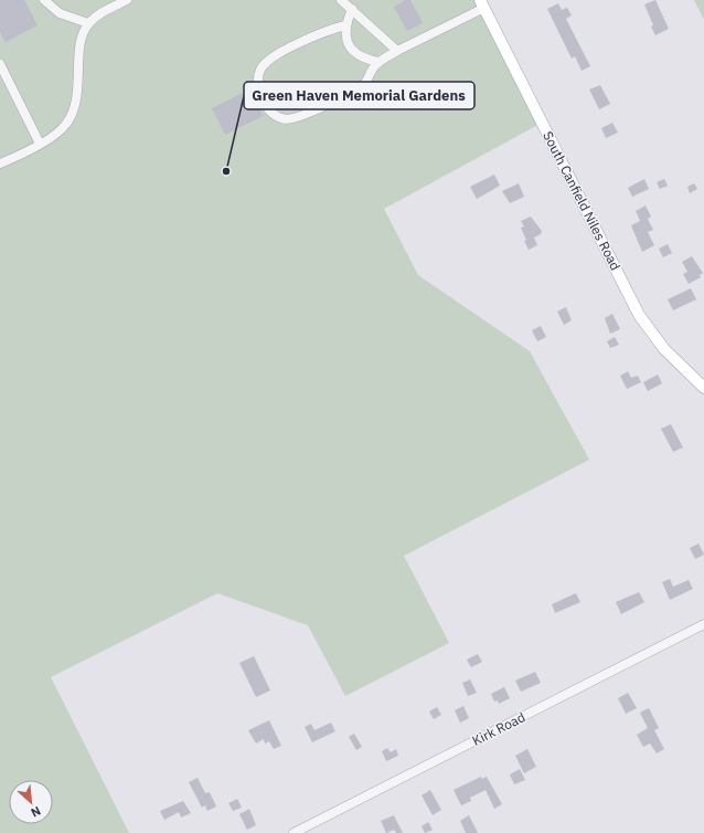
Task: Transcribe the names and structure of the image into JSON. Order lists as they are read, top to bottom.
{
  "streets": {
    "main road": ["South Canfield Niles Road"],
    "street": ["Kirk Road"]
  },
  "places": ["Green Haven Memorial Gardens"],
  "north": "bottom right"
}
